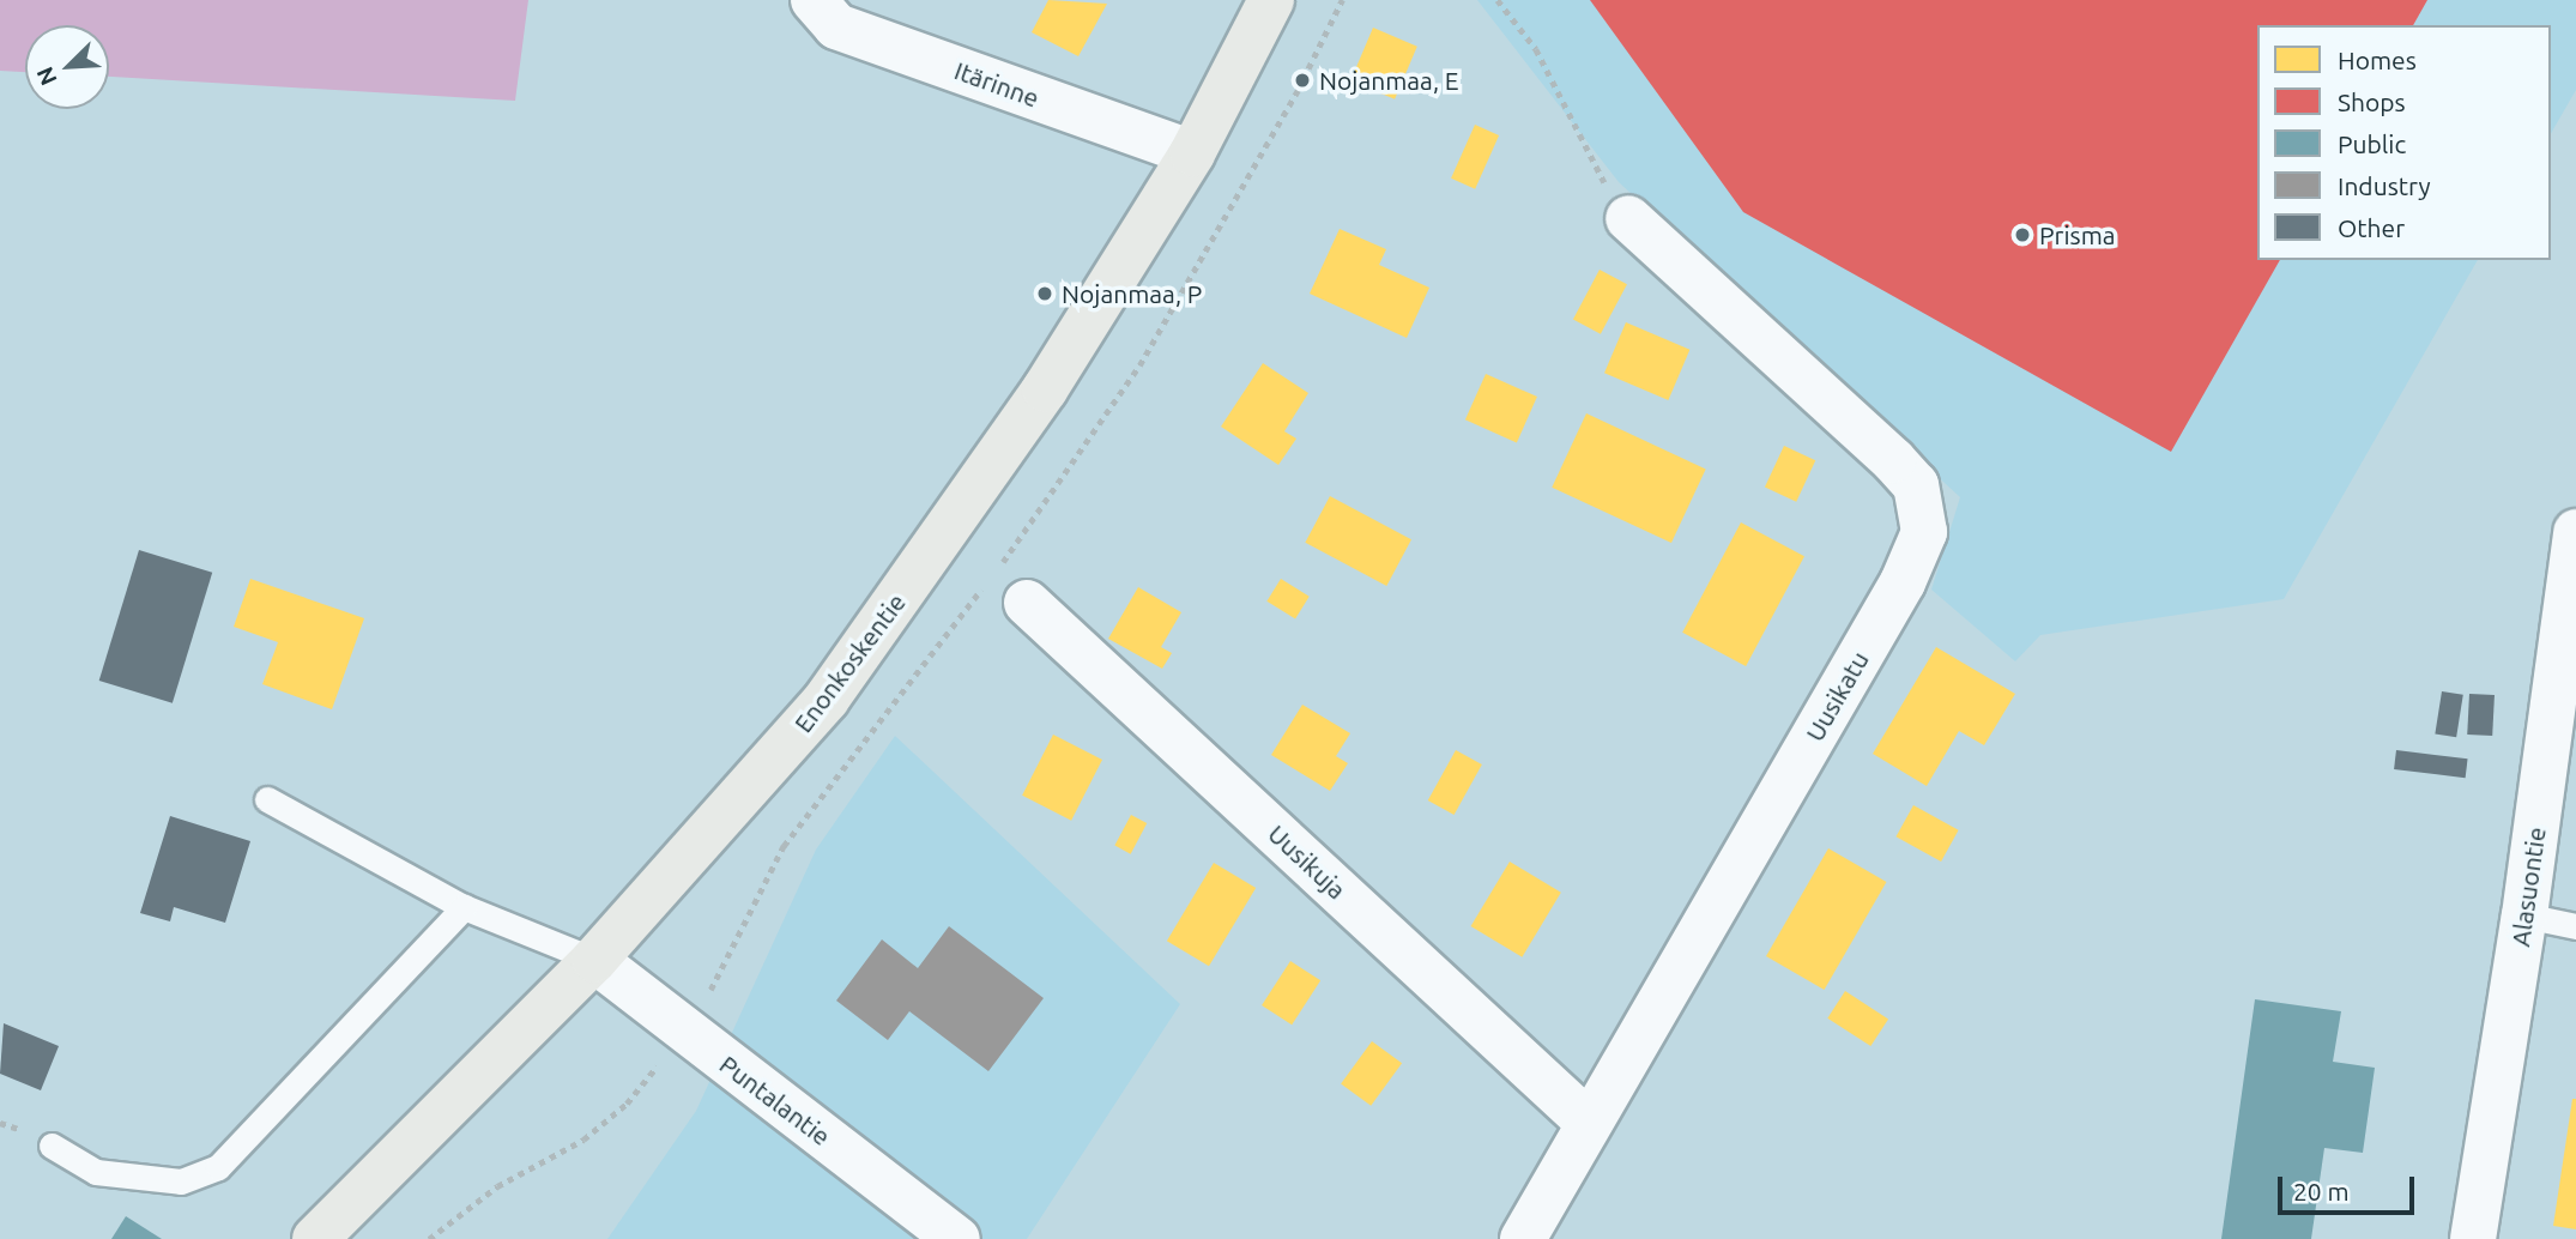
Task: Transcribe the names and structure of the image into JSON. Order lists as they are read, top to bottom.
{
  "streets": {
    "main road": ["Enonkoskentie"],
    "street": [
      "Itärinne",
      "Uusikatu",
      "Uusikuja",
      "Alasuontie",
      "Puntalantie"
    ]
  },
  "crossings": [
    ["Itärinne", "Enonkoskentie"],
    ["Enonkoskentie", "Puntalantie"],
    ["Uusikatu", "Uusikuja"]
  ],
  "places": ["Nojanmaa, E", "Prisma", "Nojanmaa, P"],
  "legend": [
    "Homes",
    "Shops",
    "Public",
    "Industry",
    "Other"
  ],
  "scale_bar": "20 m",
  "north": "bottom left"
}
